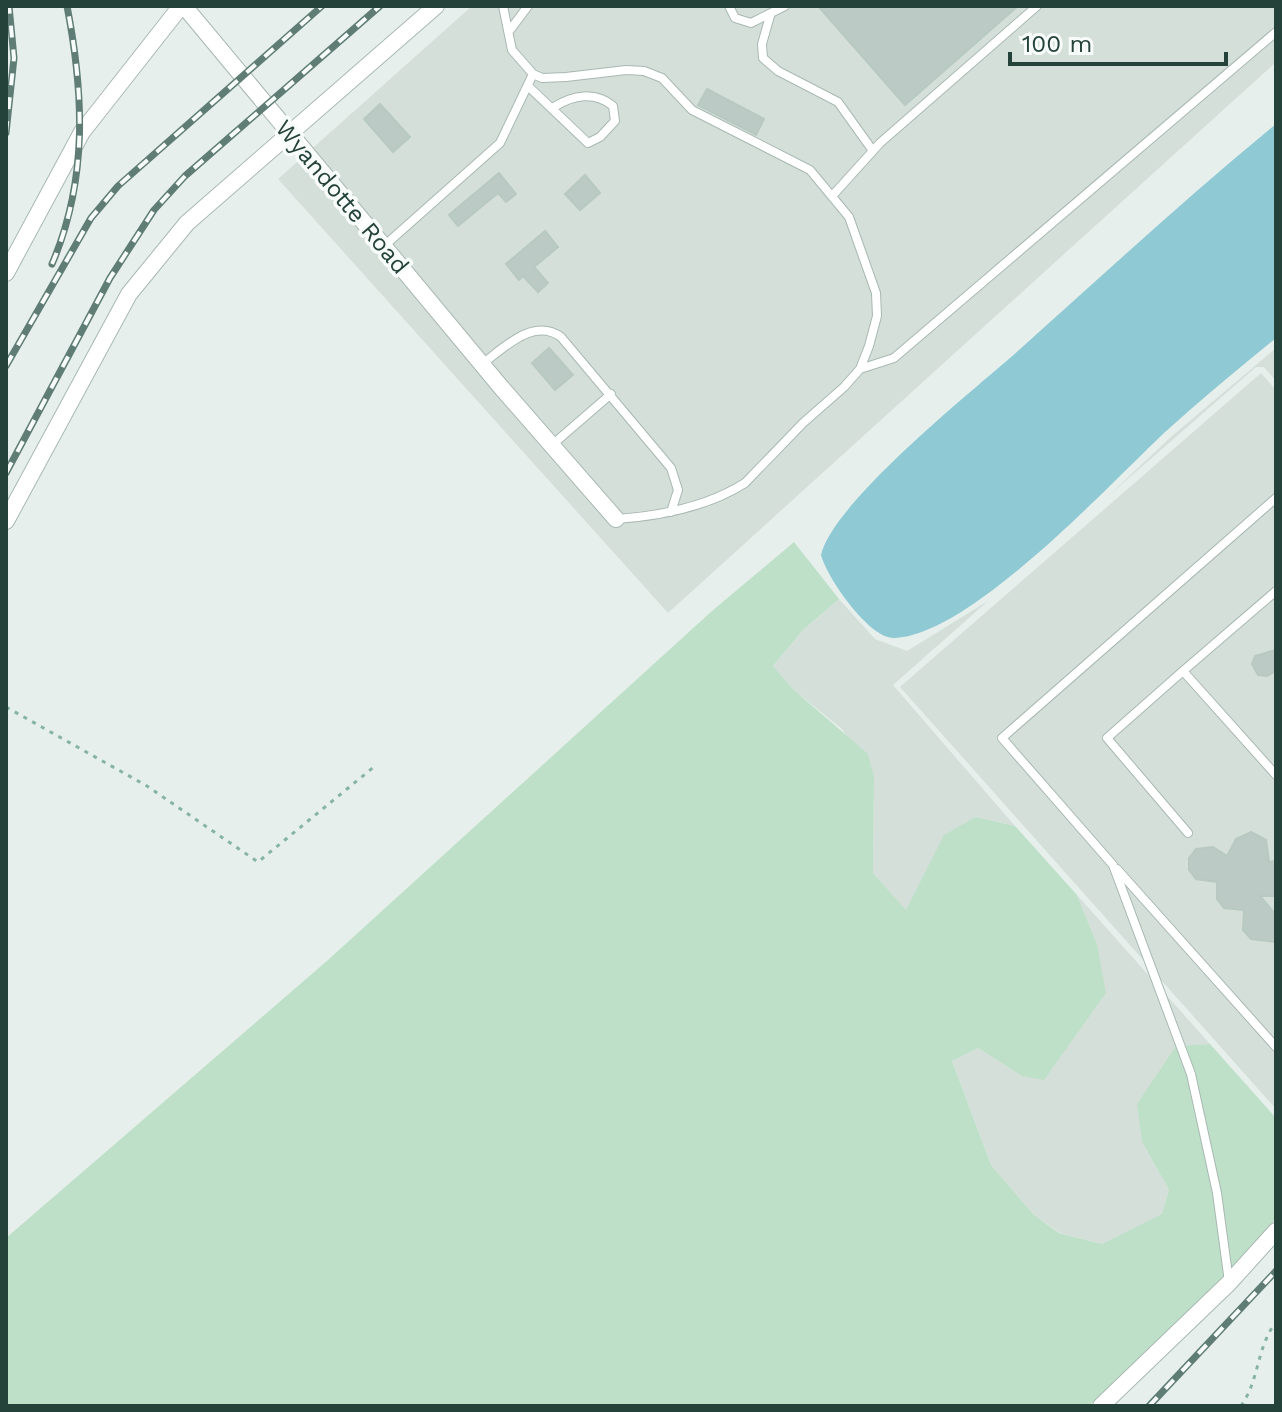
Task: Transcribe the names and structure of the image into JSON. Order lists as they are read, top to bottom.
{
  "streets": {
    "street": ["Wyandotte Road"]
  },
  "scale_bar": "100 m"
}
